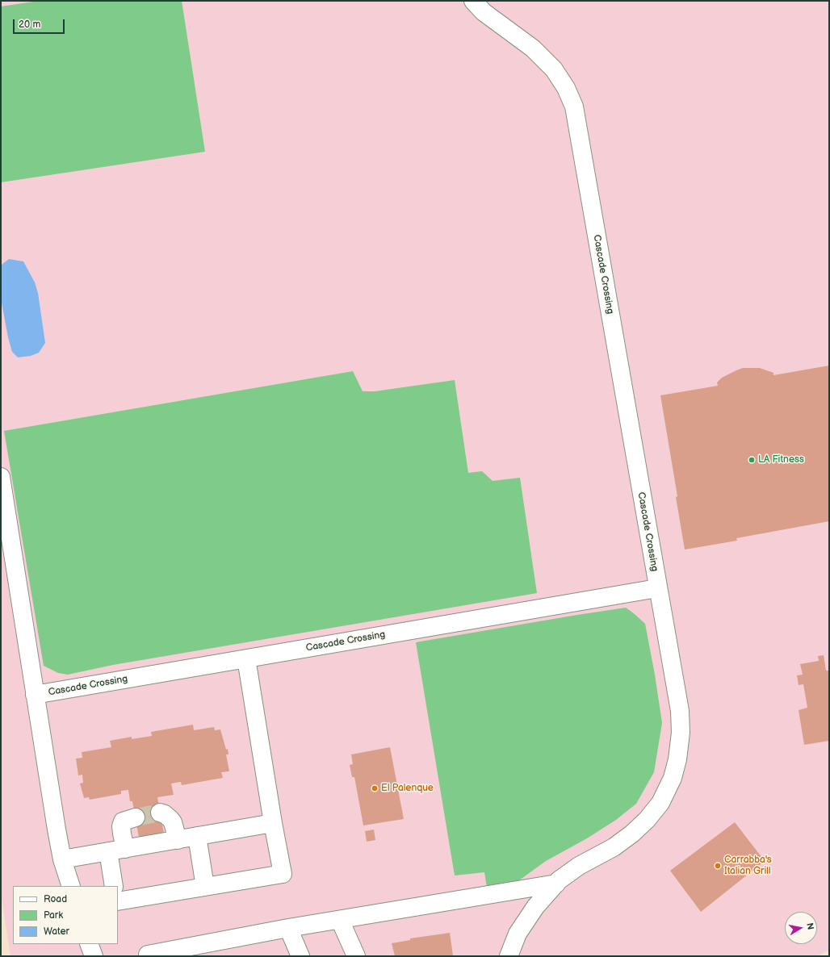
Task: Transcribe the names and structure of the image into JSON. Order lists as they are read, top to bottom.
{
  "streets": {
    "lane": ["Cascade Crossing"]
  },
  "places": ["LA Fitness", "El Palenque", "Carrabba's Italian Grill"],
  "legend": ["Road", "Park", "Water"],
  "scale_bar": "20 m",
  "north": "right"
}
